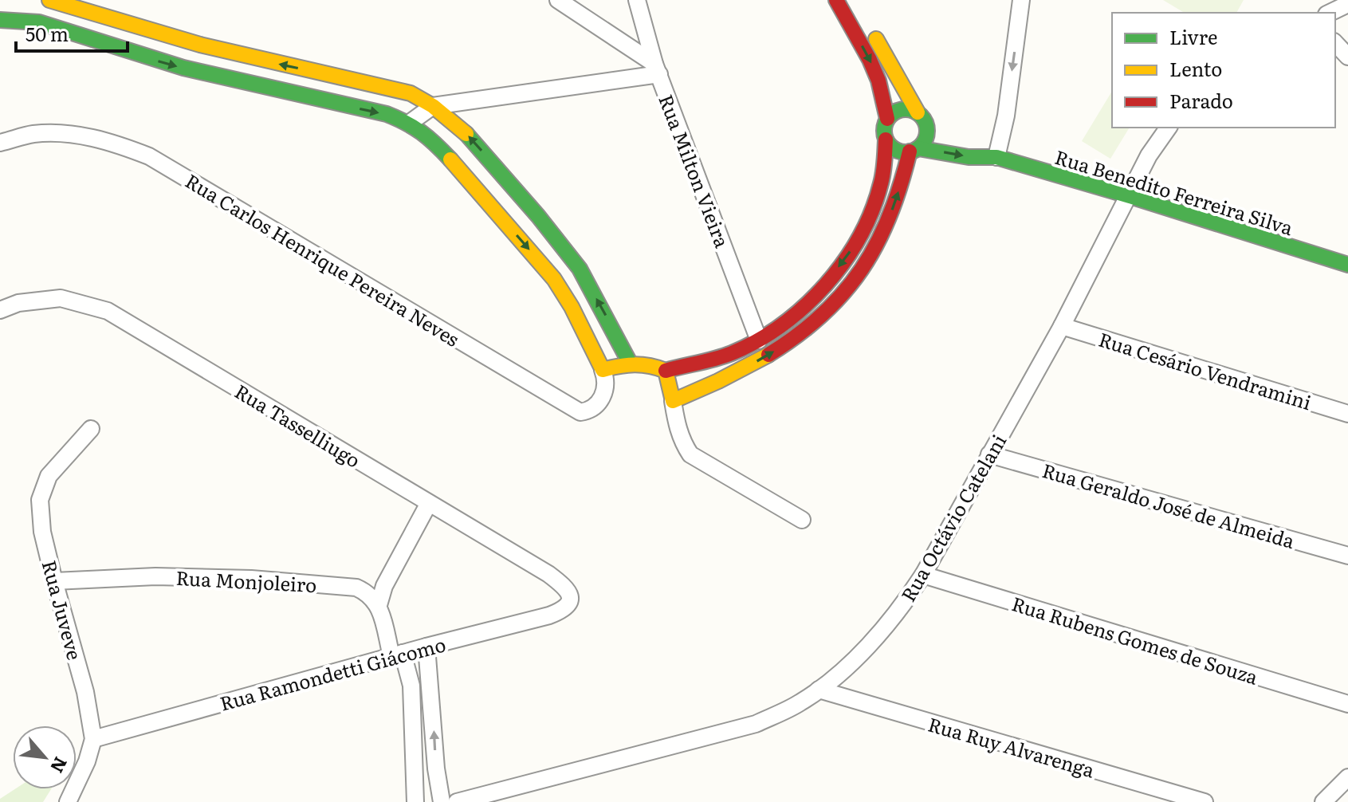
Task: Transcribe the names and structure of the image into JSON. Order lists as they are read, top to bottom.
{
  "streets": {
    "street": [
      "Rua Milton Vieira",
      "Rua Benedito Ferreira Silva",
      "Rua Carlos Henrique Pereira Neves",
      "Rua Cesário Vendramini",
      "Rua Tasselliugo",
      "Rua Geraldo José de Almeida",
      "Rua Octávio Catelani",
      "Rua Monjoleiro",
      "Rua Juveve",
      "Rua Rubens Gomes de Souza",
      "Rua Ramondetti Giácomo",
      "Rua Ruy Alvarenga"
    ]
  },
  "crossings": [
    ["Rua Benedito Ferreira Silva", "Rua Octávio Catelani"],
    ["Rua Cesário Vendramini", "Rua Octávio Catelani"],
    ["Rua Tasselliugo", "Rua Ramondetti Giácomo"],
    ["Rua Geraldo José de Almeida", "Rua Octávio Catelani"],
    ["Rua Octávio Catelani", "Rua Rubens Gomes de Souza"],
    ["Rua Octávio Catelani", "Rua Ruy Alvarenga"],
    ["Rua Monjoleiro", "Rua Juveve"],
    ["Rua Juveve", "Rua Ramondetti Giácomo"]
  ],
  "legend": ["Livre", "Lento", "Parado"],
  "scale_bar": "50 m",
  "north": "bottom right"
}
